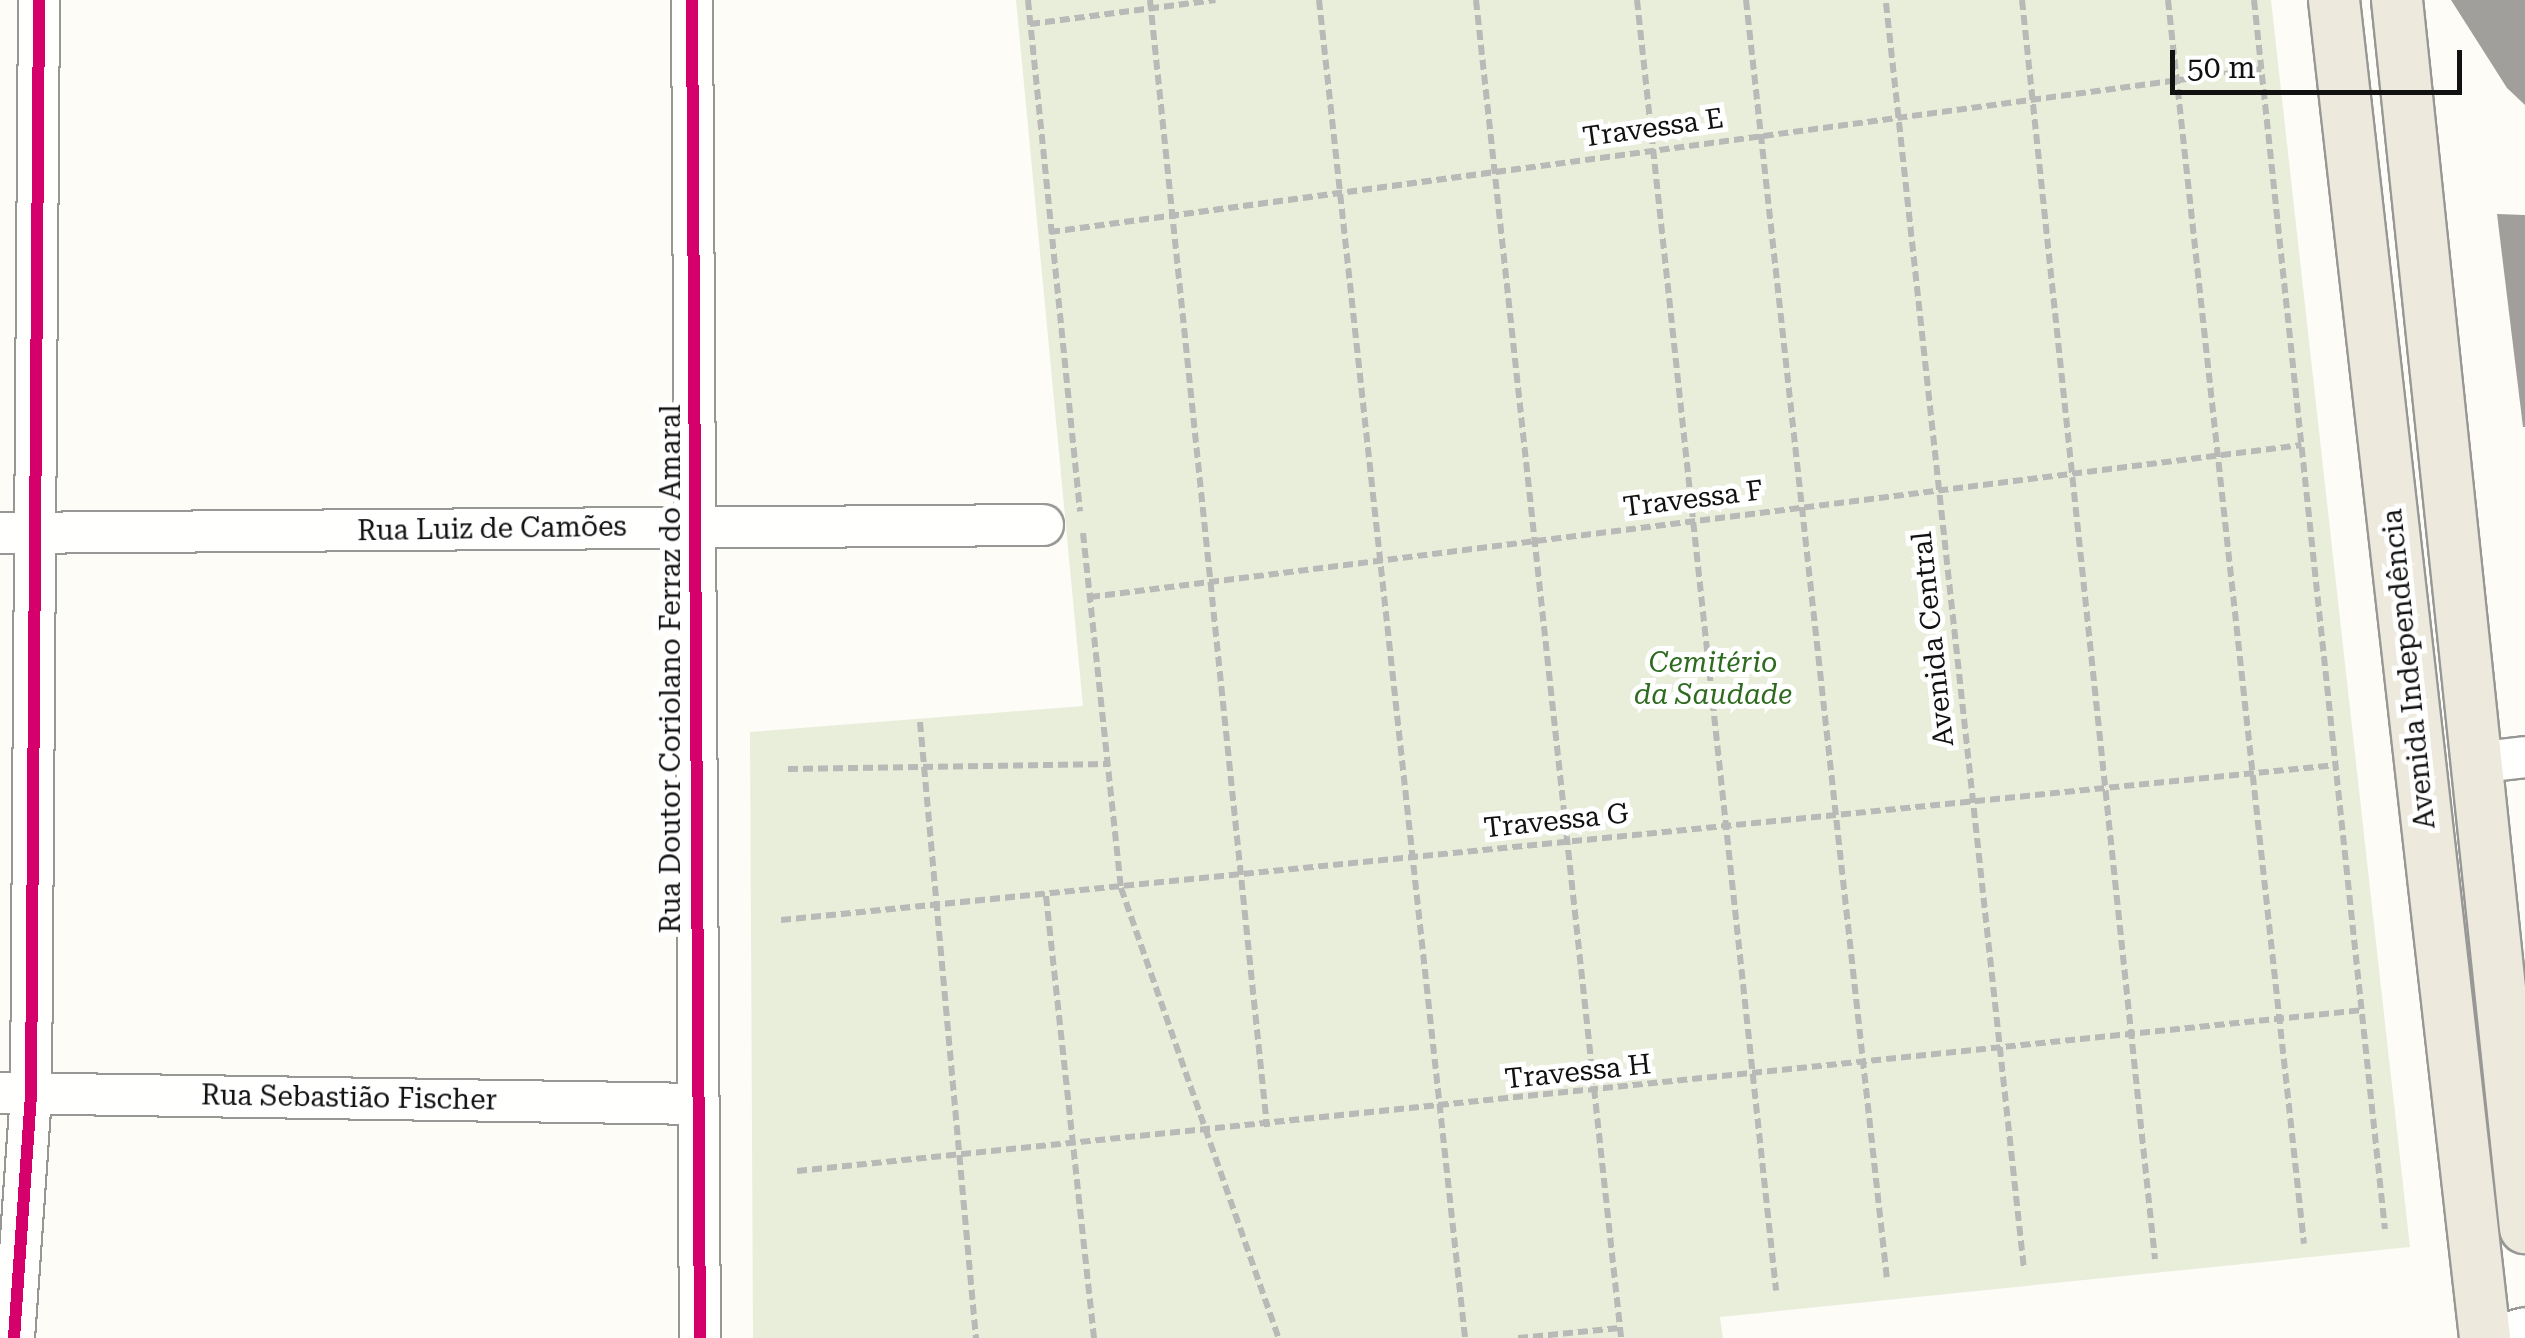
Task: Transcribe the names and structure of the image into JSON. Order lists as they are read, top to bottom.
{
  "streets": {
    "main road": ["Avenida Independência"],
    "street": ["Rua Luiz de Camões", "Rua Doutor Coriolano Ferraz do Amaral", "Rua Sebastião Fischer"],
    "path": [
      "Travessa E",
      "Travessa F",
      "Avenida Central",
      "Travessa G",
      "Travessa H"
    ]
  },
  "crossings": [
    ["Travessa E", "Avenida Central"],
    ["Travessa F", "Avenida Central"],
    ["Rua Luiz de Camões", "Rua Doutor Coriolano Ferraz do Amaral"],
    ["Avenida Central", "Travessa G"],
    ["Avenida Central", "Travessa H"],
    ["Rua Doutor Coriolano Ferraz do Amaral", "Rua Sebastião Fischer"]
  ],
  "parks": ["Cemitério da Saudade"],
  "scale_bar": "50 m"
}
